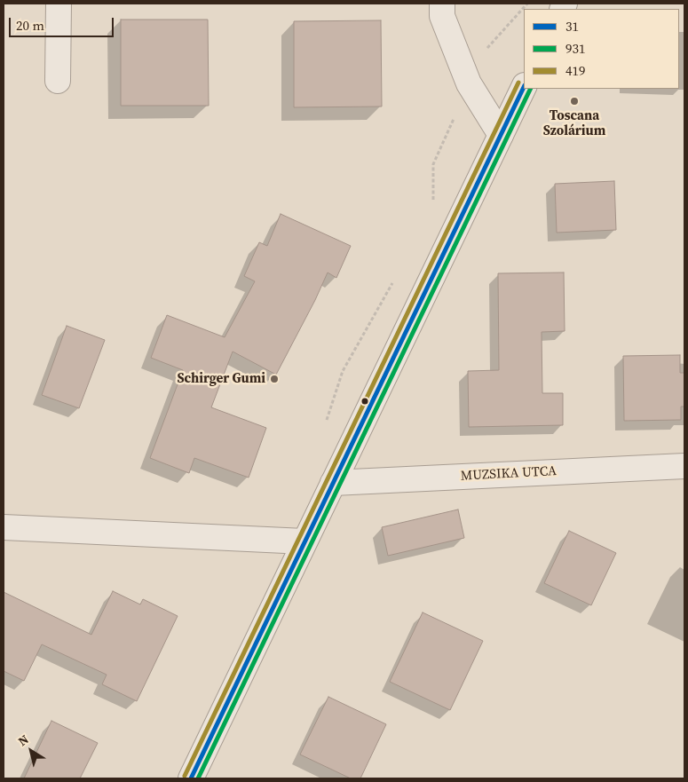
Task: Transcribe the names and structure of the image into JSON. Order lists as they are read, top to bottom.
{
  "streets": {
    "street": ["MUZSIKA UTCA"]
  },
  "places": ["Toscana Szolárium", "Schirger Gumi"],
  "lines": ["transit line 419", "transit line 31", "transit line 931"],
  "legend": ["31", "931", "419"],
  "scale_bar": "20 m",
  "north": "top left"
}
